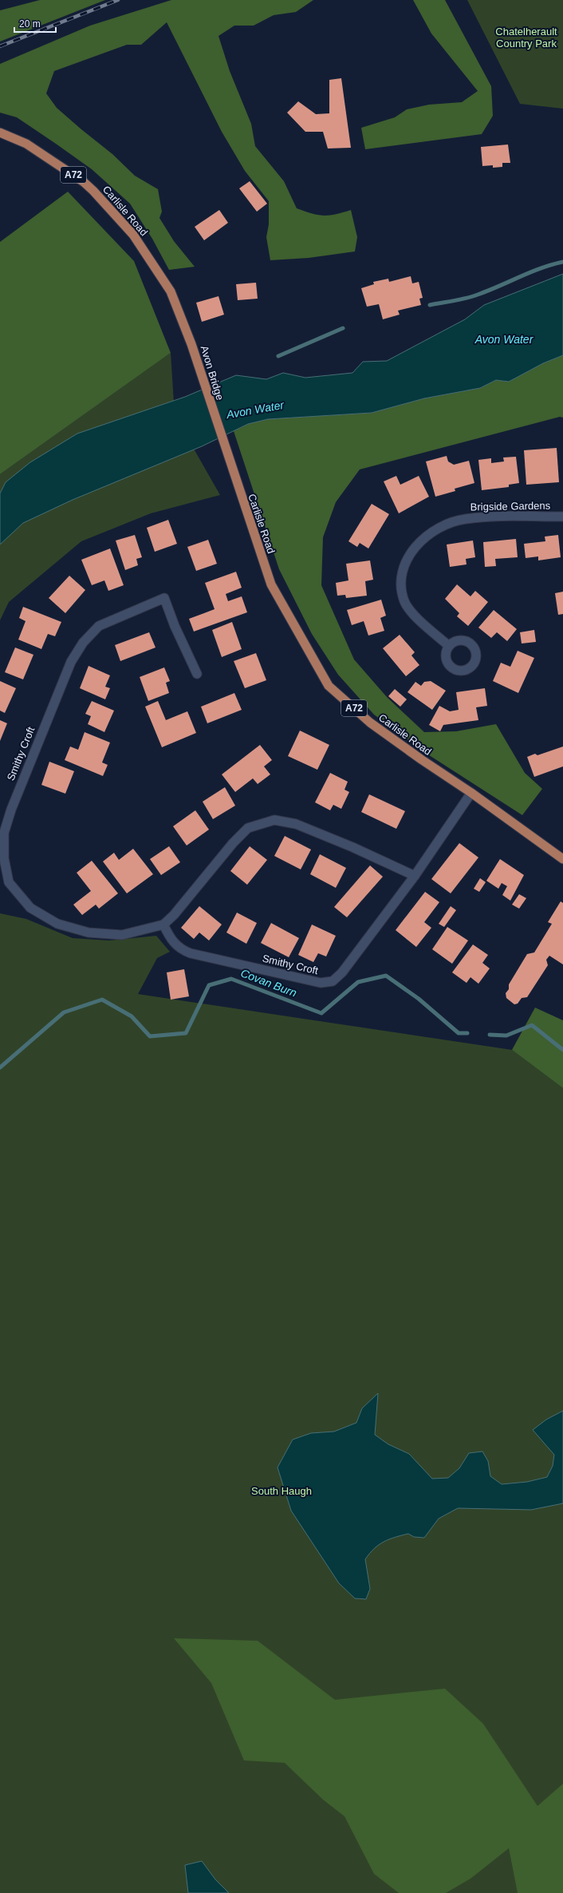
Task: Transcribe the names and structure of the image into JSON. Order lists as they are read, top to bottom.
{
  "streets": {
    "main road": ["A72", "Carlisle Road", "Avon Bridge"],
    "street": ["Brigside Gardens", "Smithy Croft"]
  },
  "crossings": [
    ["Carlisle Road", "Avon Bridge"],
    ["Carlisle Road", "Smithy Croft"]
  ],
  "water": ["Avon Water", "Covan Burn"],
  "parks": ["Chatelherault Country Park", "South Haugh"],
  "scale_bar": "20 m"
}
